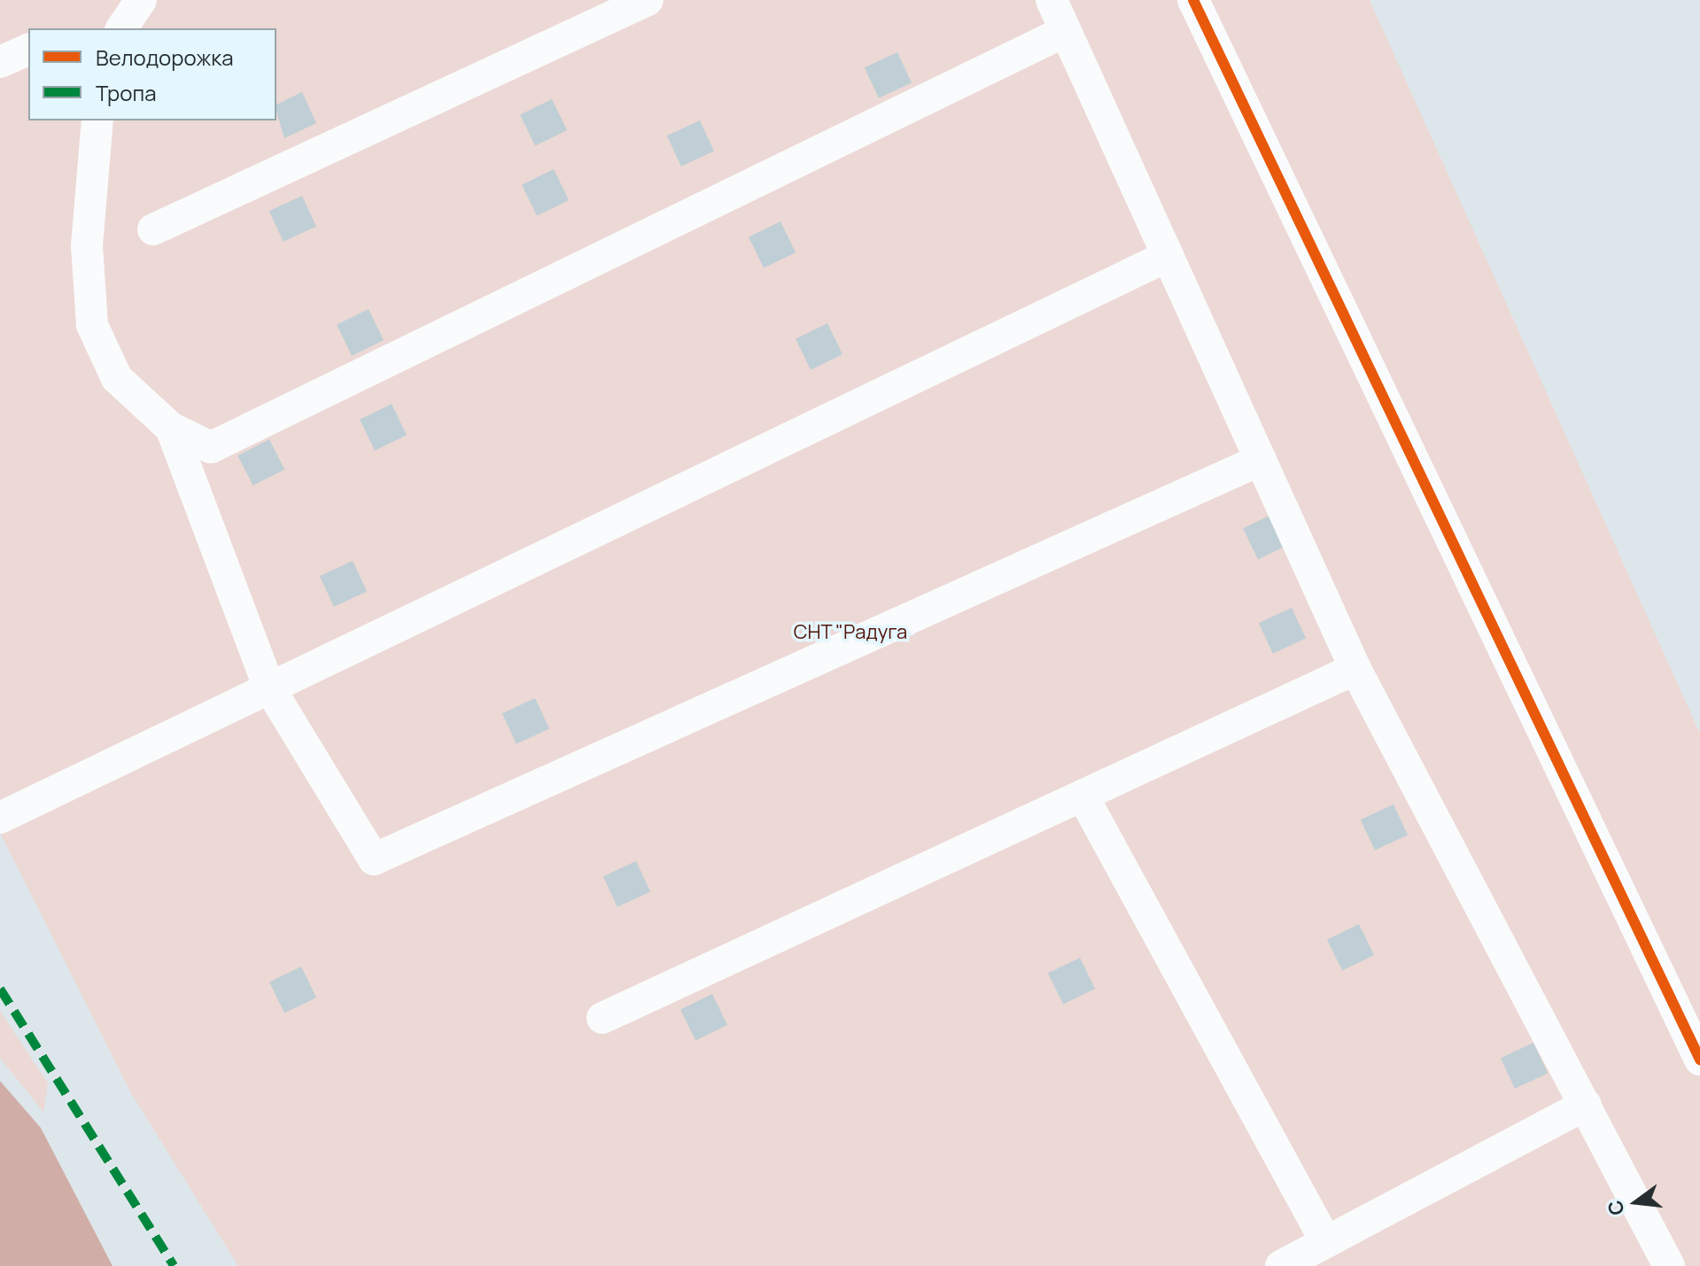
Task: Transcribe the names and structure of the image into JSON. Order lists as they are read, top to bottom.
{
  "parks": ["СНТ \"Радуга"],
  "legend": ["Велодорожка", "Тропа"],
  "north": "left"
}
